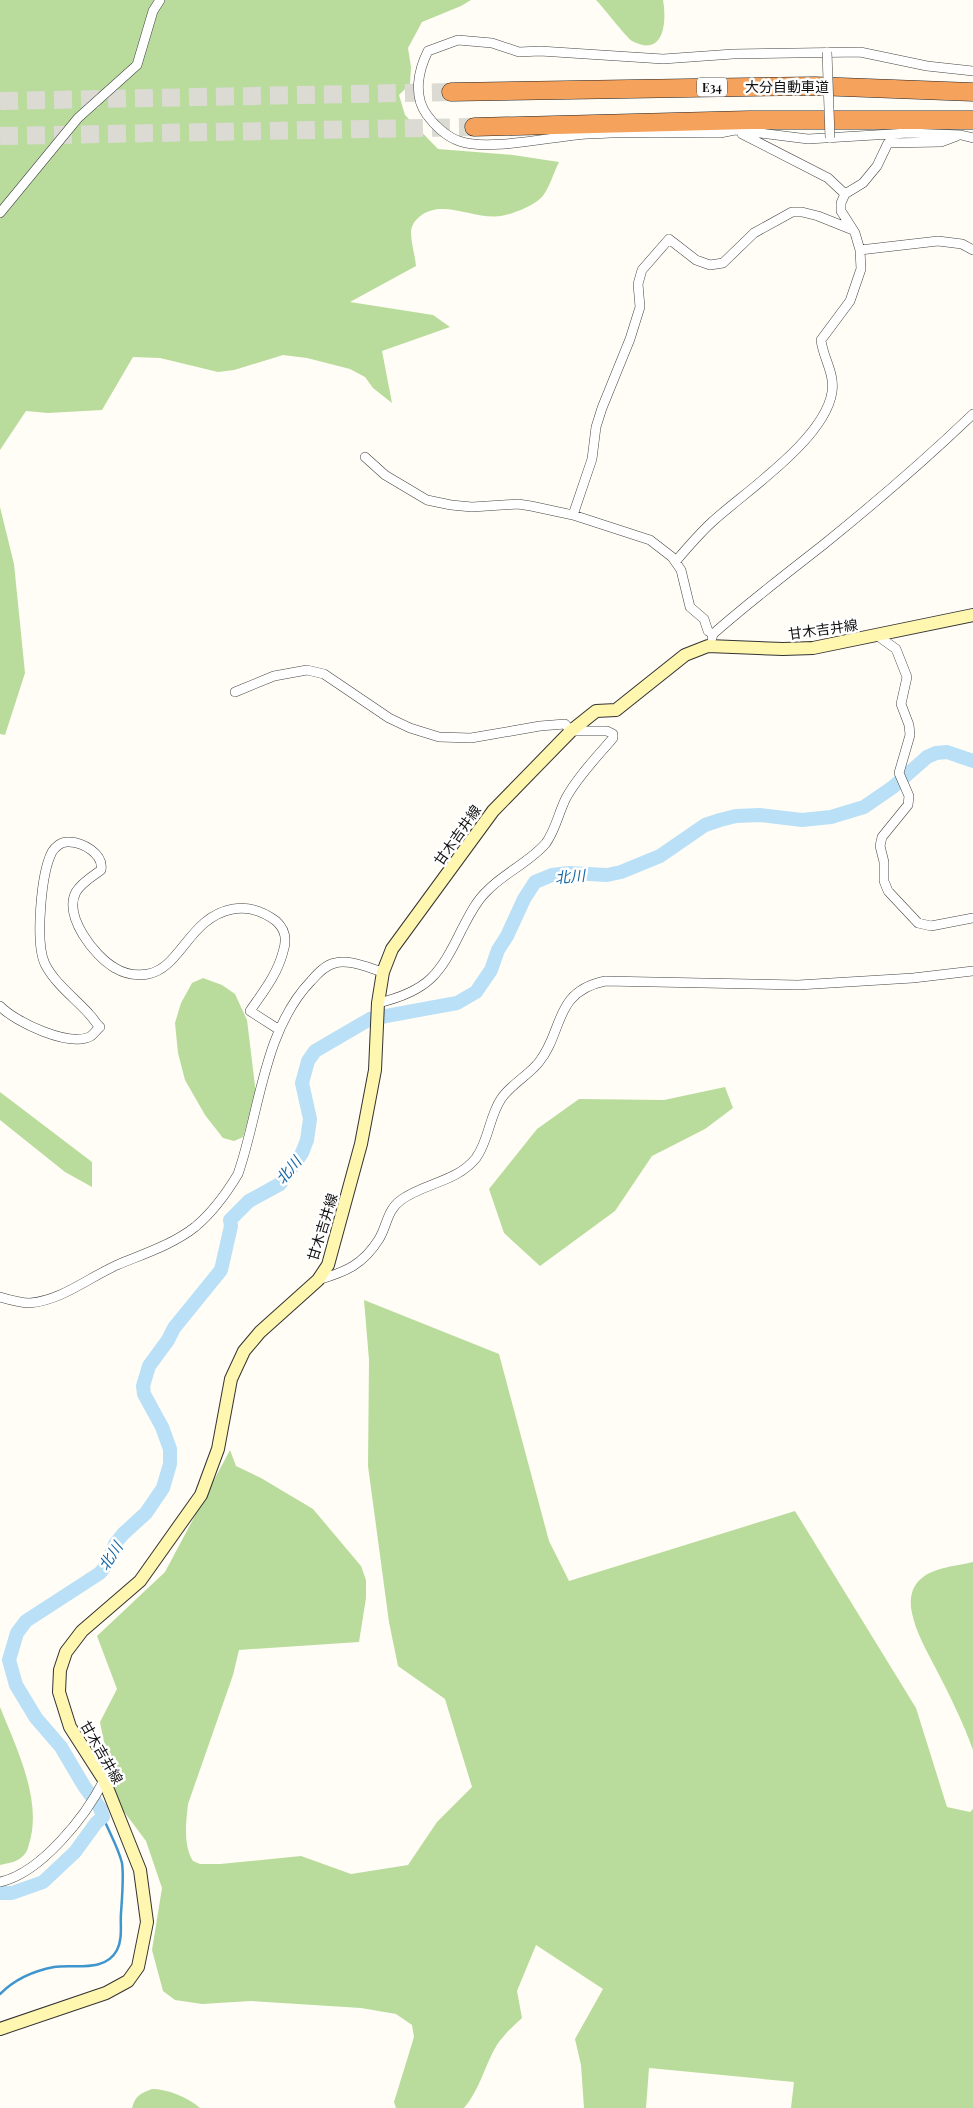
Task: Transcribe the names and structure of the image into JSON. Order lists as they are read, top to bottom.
{
  "streets": {
    "highway": ["大分自動車道", "E34"],
    "main road": ["甘木吉井線"]
  },
  "water": ["北川"]
}
